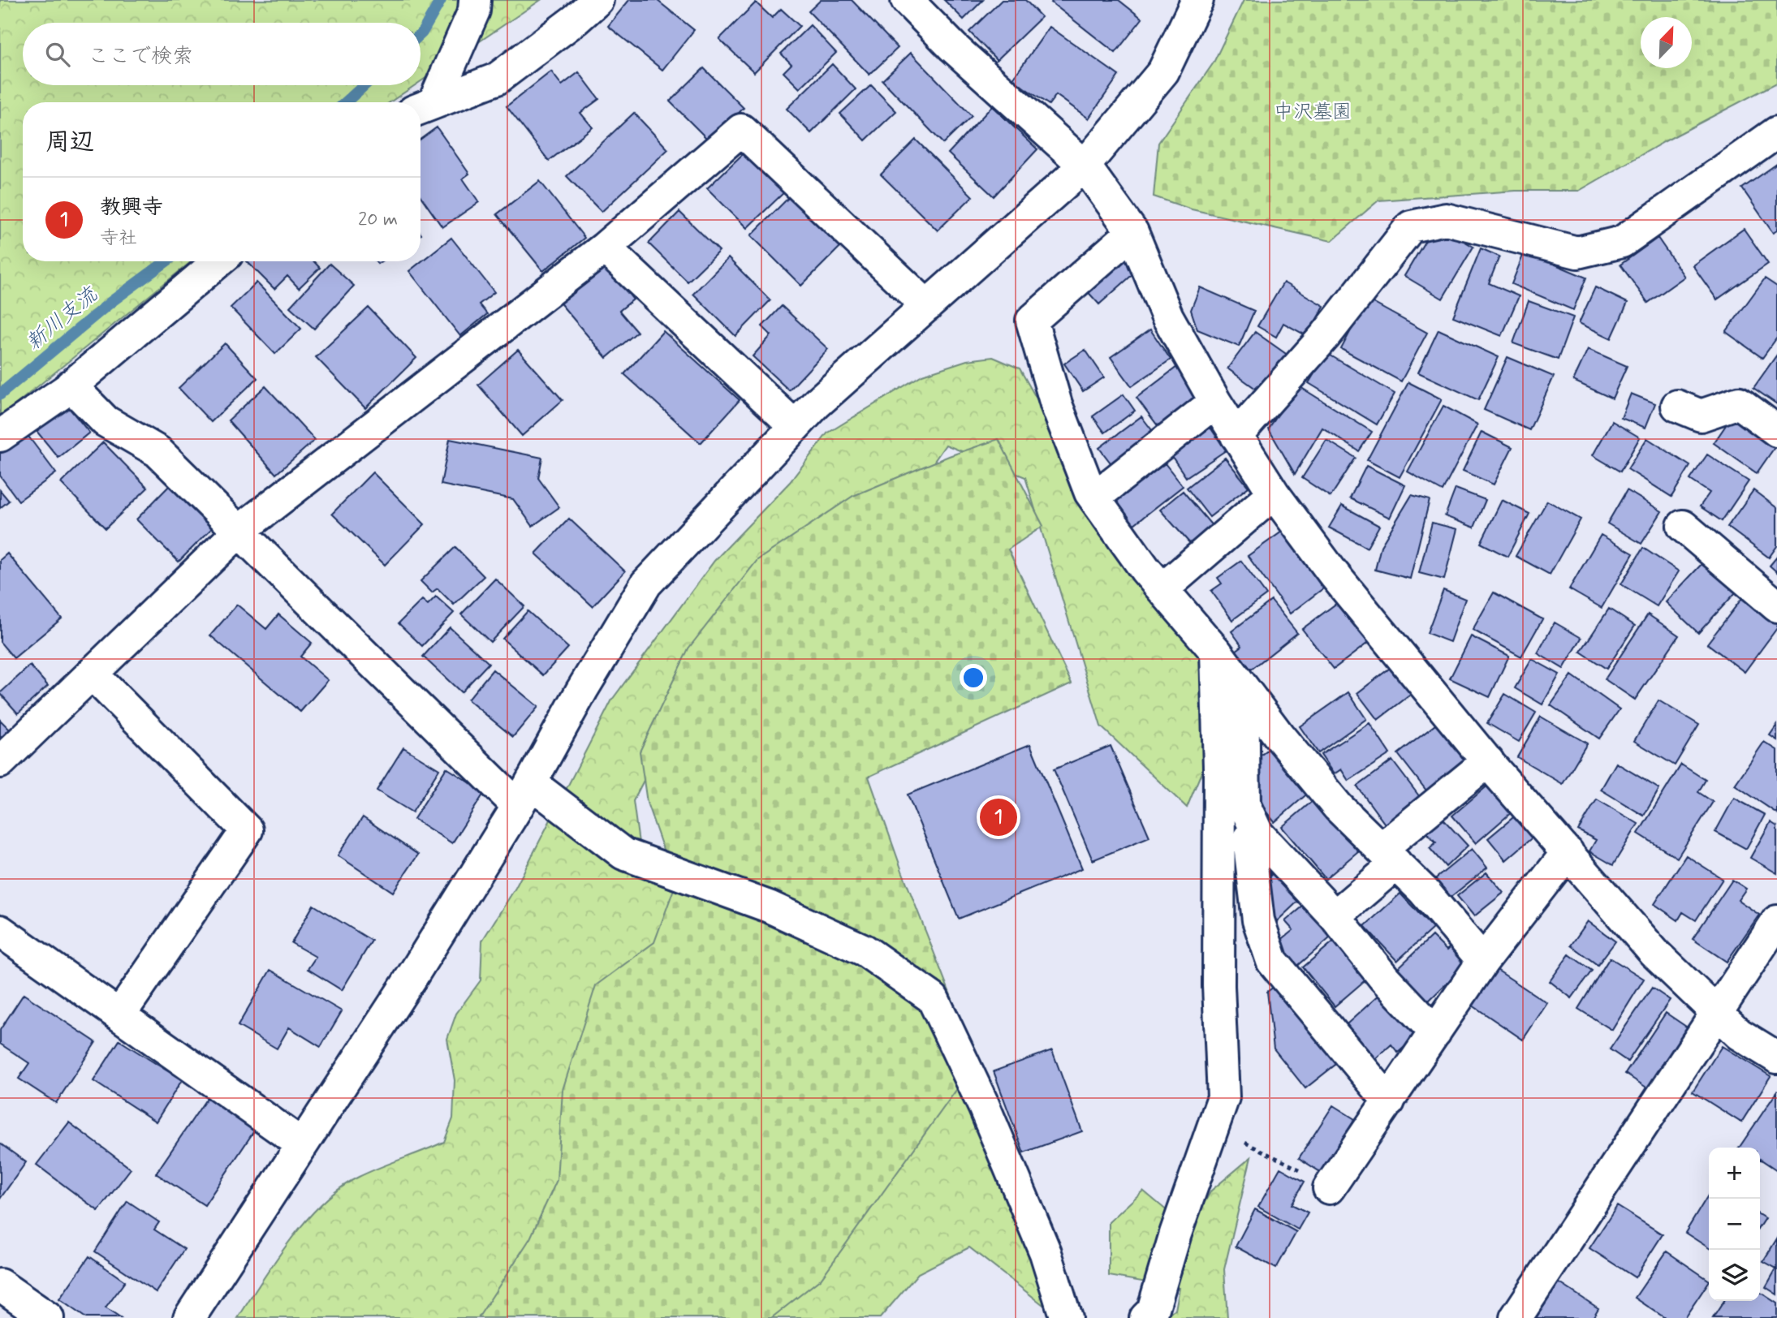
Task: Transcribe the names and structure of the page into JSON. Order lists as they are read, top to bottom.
{
  "water": ["新川支流"],
  "parks": ["中沢墓園"],
  "north": "top right",
  "page": {
    "search": "ここで検索",
    "heading": "周辺",
    "list": [
      {
        "mark": "1",
        "name": "教興寺",
        "note": "寺社",
        "value": "20 m"
      }
    ],
    "pins": "1",
    "map_buttons": ["+", "−"]
  }
}
